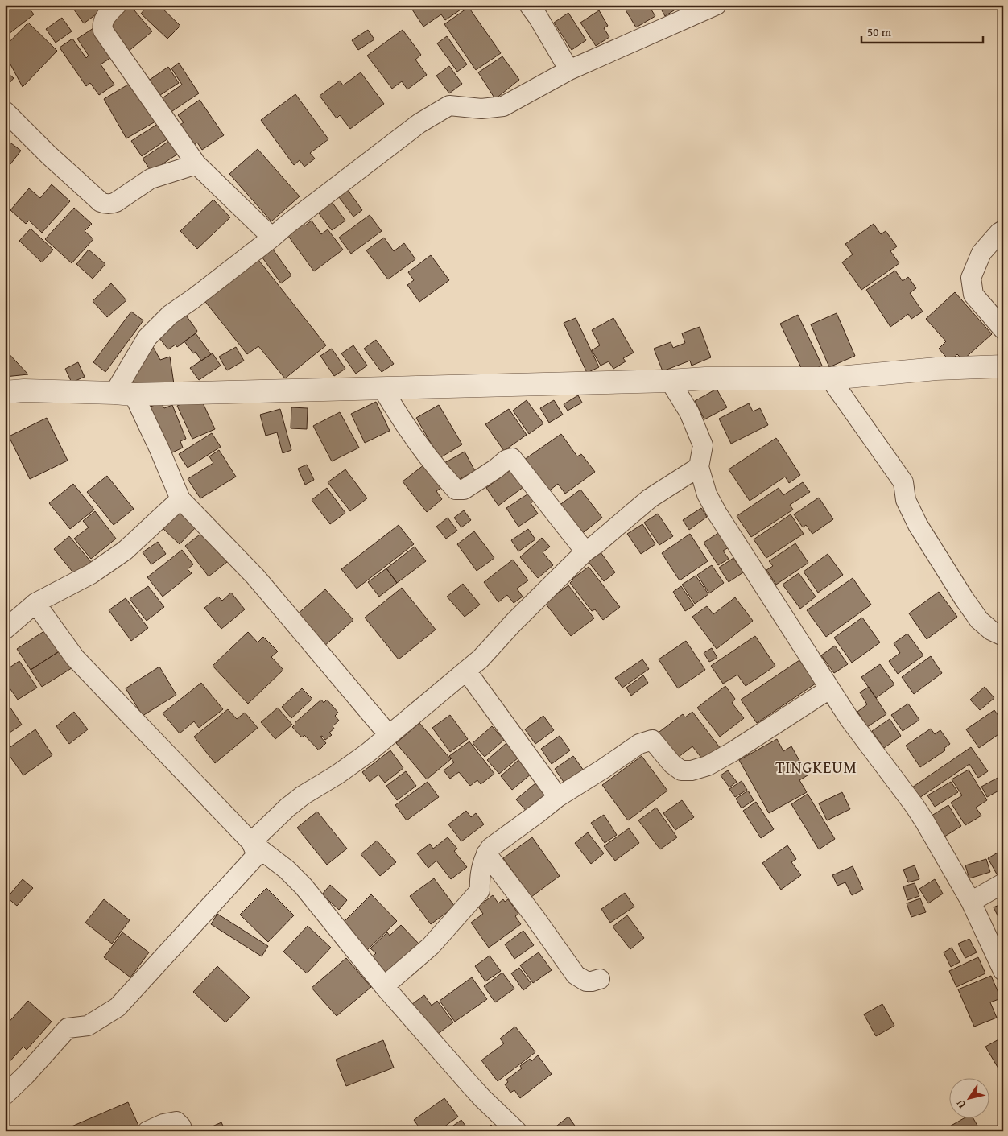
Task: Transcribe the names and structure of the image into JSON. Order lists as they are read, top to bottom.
{
  "districts": ["TINGKEUM"],
  "scale_bar": "50 m",
  "north": "bottom left"
}
